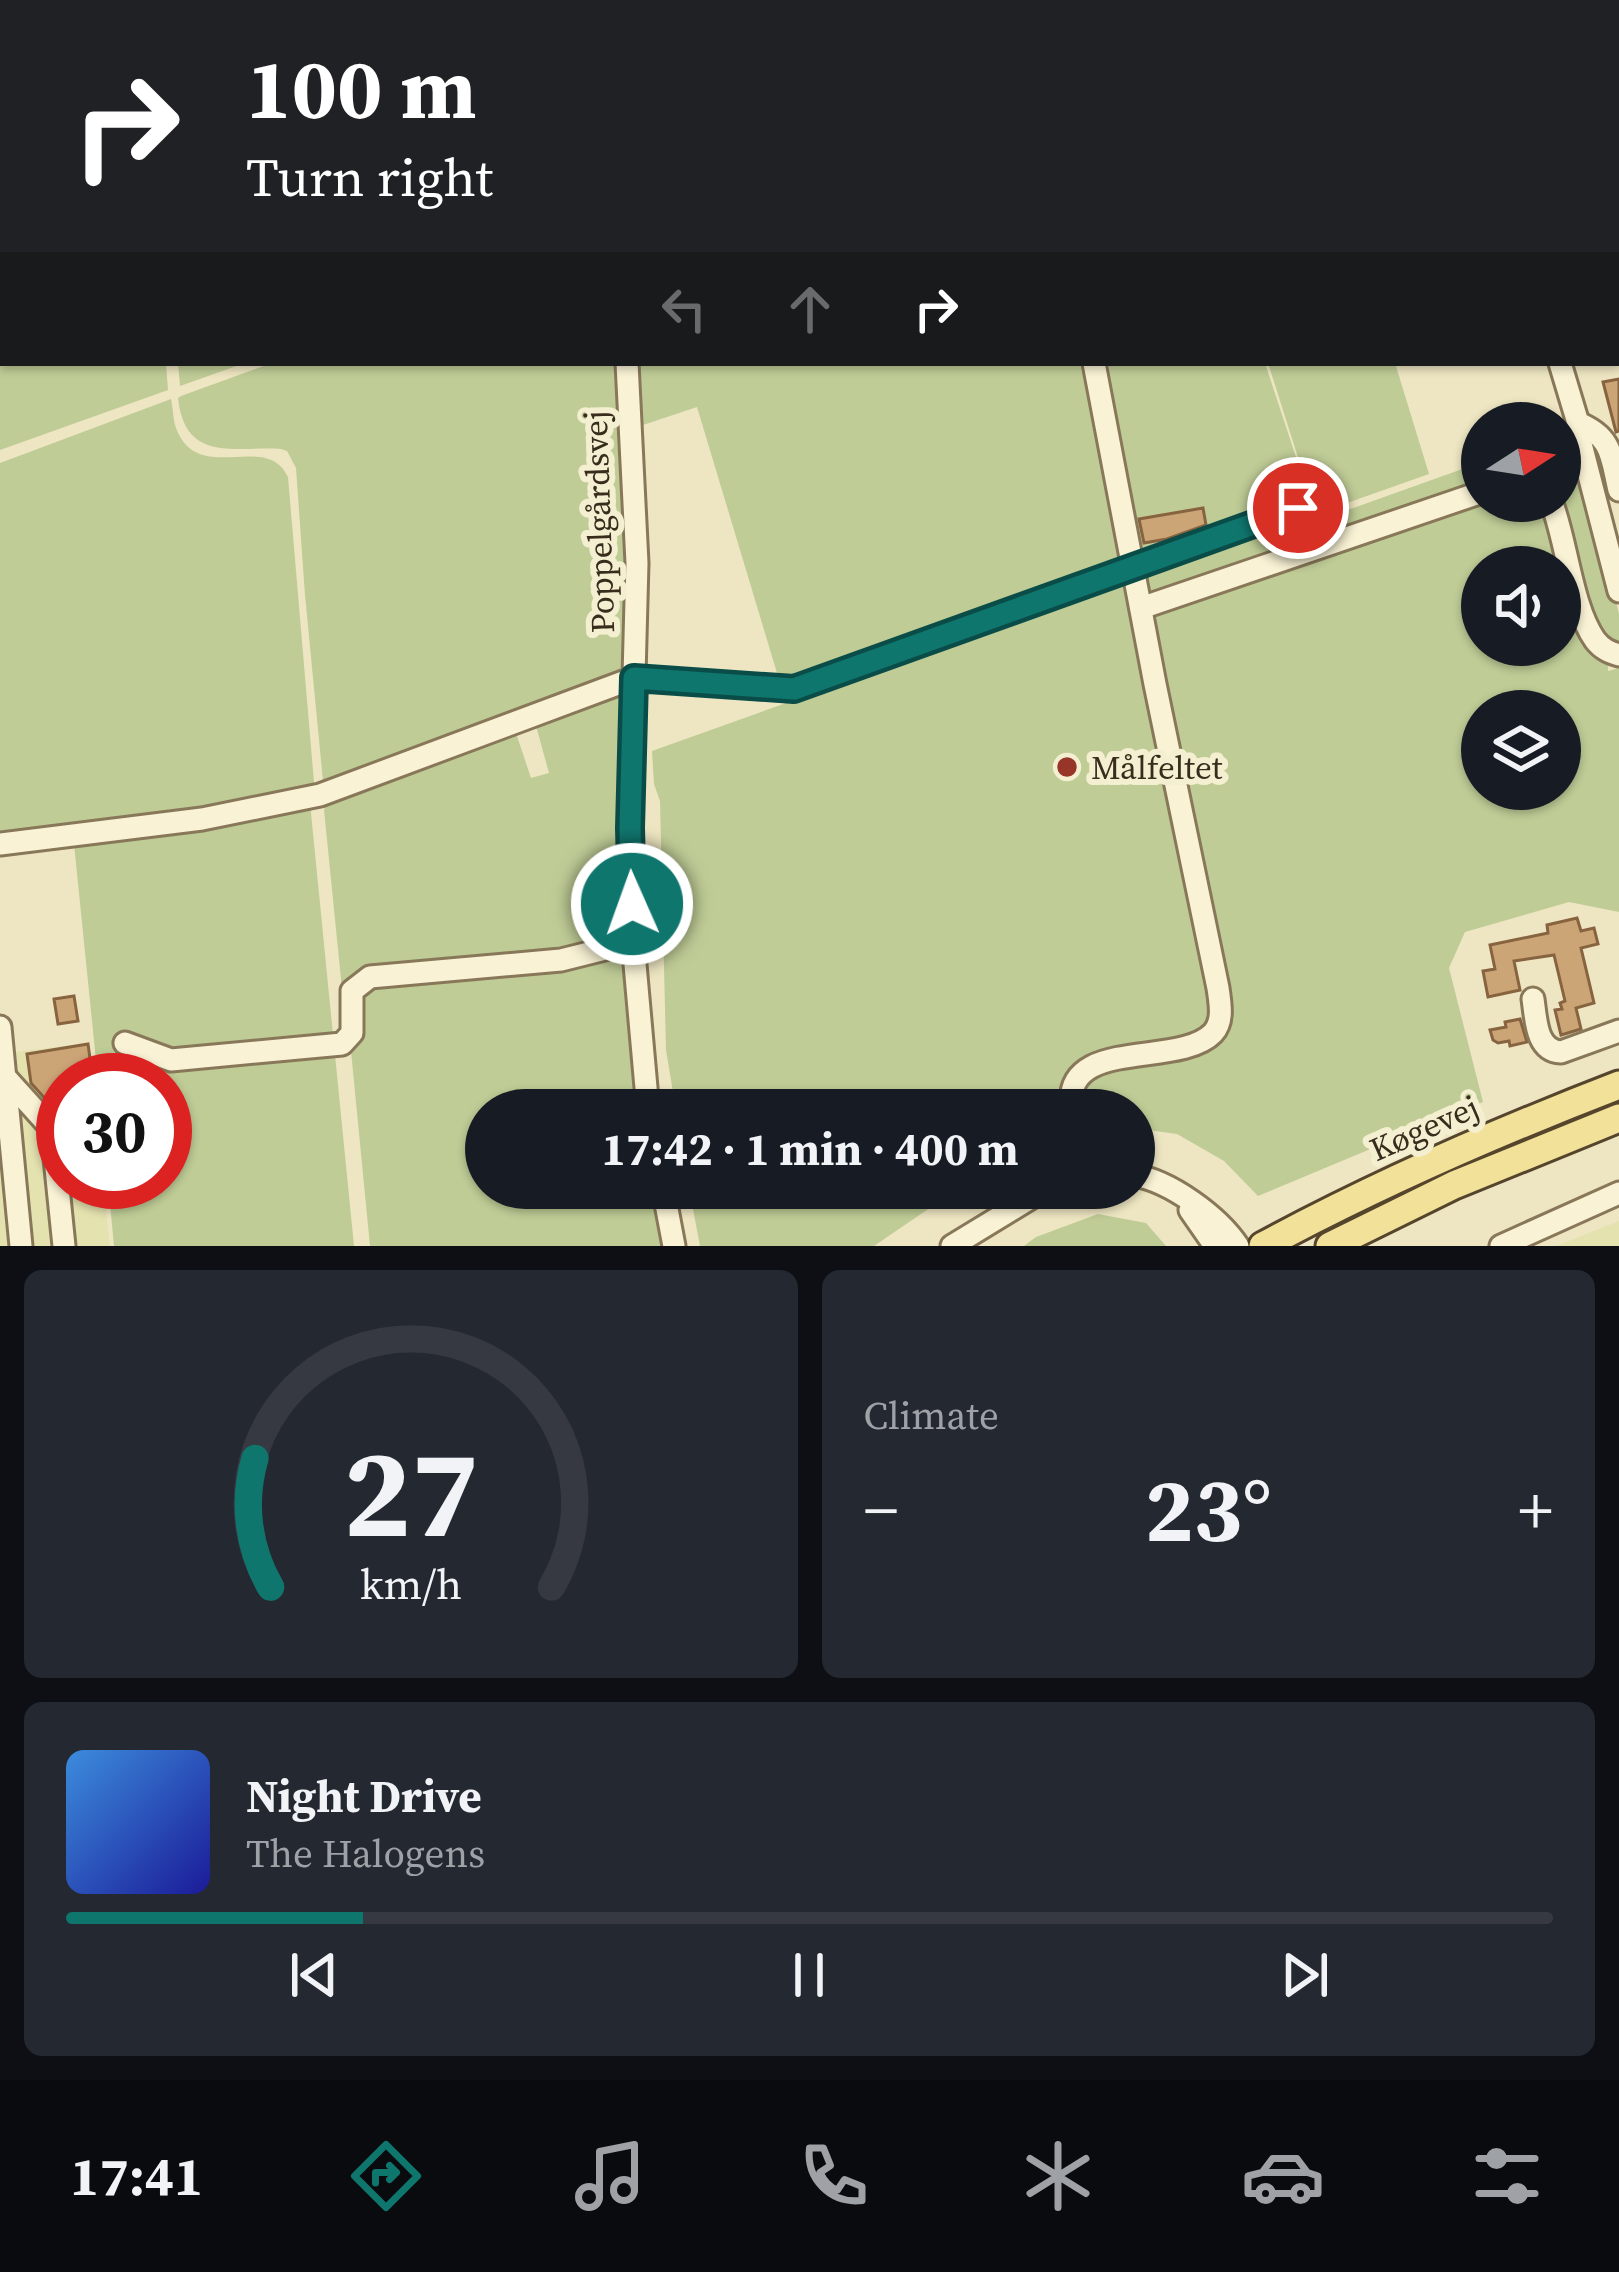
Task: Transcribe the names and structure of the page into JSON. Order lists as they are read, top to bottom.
{
  "streets": {
    "main road": ["Køgevej"],
    "street": ["Poppelgårdsvej"]
  },
  "places": ["Målfeltet"],
  "north": "right",
  "page": {
    "turn": ["100 m", "Turn right"],
    "limit": "30",
    "trip": "17:42 · 1 min · 400 m",
    "tile": "Climate",
    "heat": ["−", "23°", "+"],
    "song": ["Night Drive", "The Halogens"],
    "tabs": "17:41",
    "gauge": ["27", "km/h"]
  }
}
